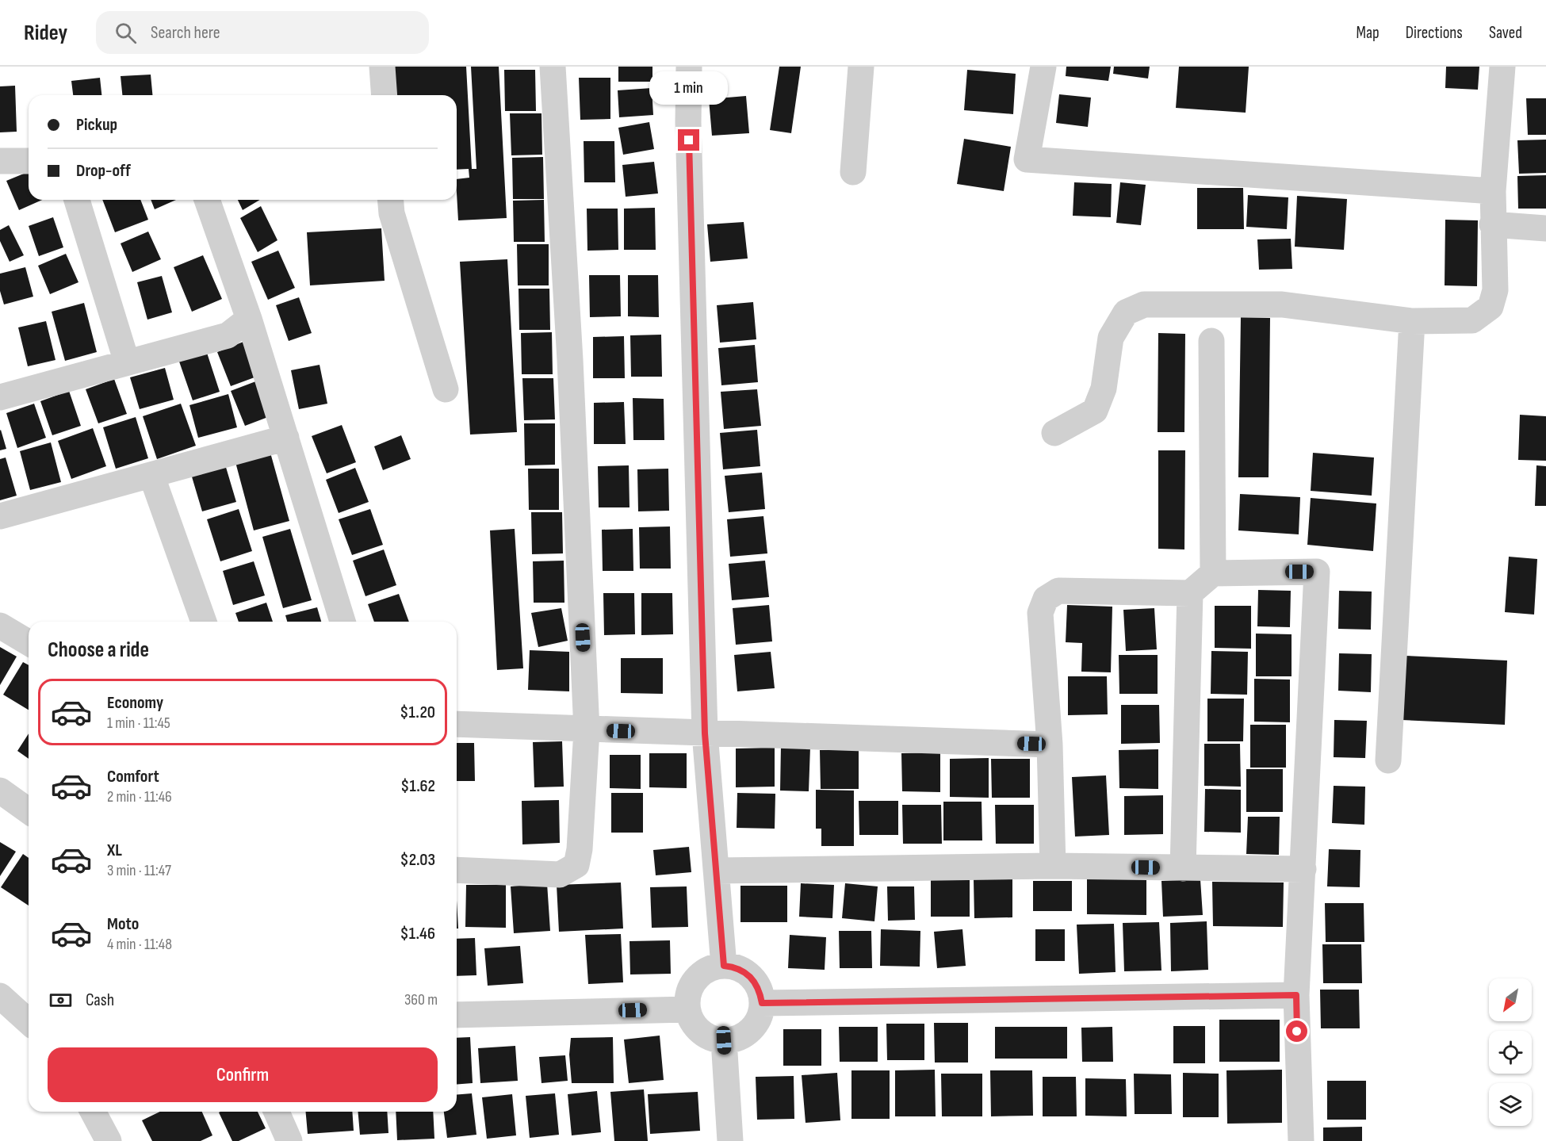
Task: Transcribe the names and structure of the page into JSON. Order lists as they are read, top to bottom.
{
  "north": "bottom left",
  "page": {
    "header": "Ridey",
    "search": "Search here",
    "nav": ["Map", "Directions", "Saved"],
    "bubble": "1 min",
    "banner": ["Pickup", "Drop-off"],
    "heading": "Choose a ride",
    "list": [
      {
        "name": "Economy",
        "note": "1 min · 11:45",
        "value": "$1.20"
      },
      {
        "name": "Comfort",
        "note": "2 min · 11:46",
        "value": "$1.62"
      },
      {
        "name": "XL",
        "note": "3 min · 11:47",
        "value": "$2.03"
      },
      {
        "name": "Moto",
        "note": "4 min · 11:48",
        "value": "$1.46"
      }
    ],
    "pay": ["Cash", "360 m"],
    "buttons": "Confirm"
  }
}
